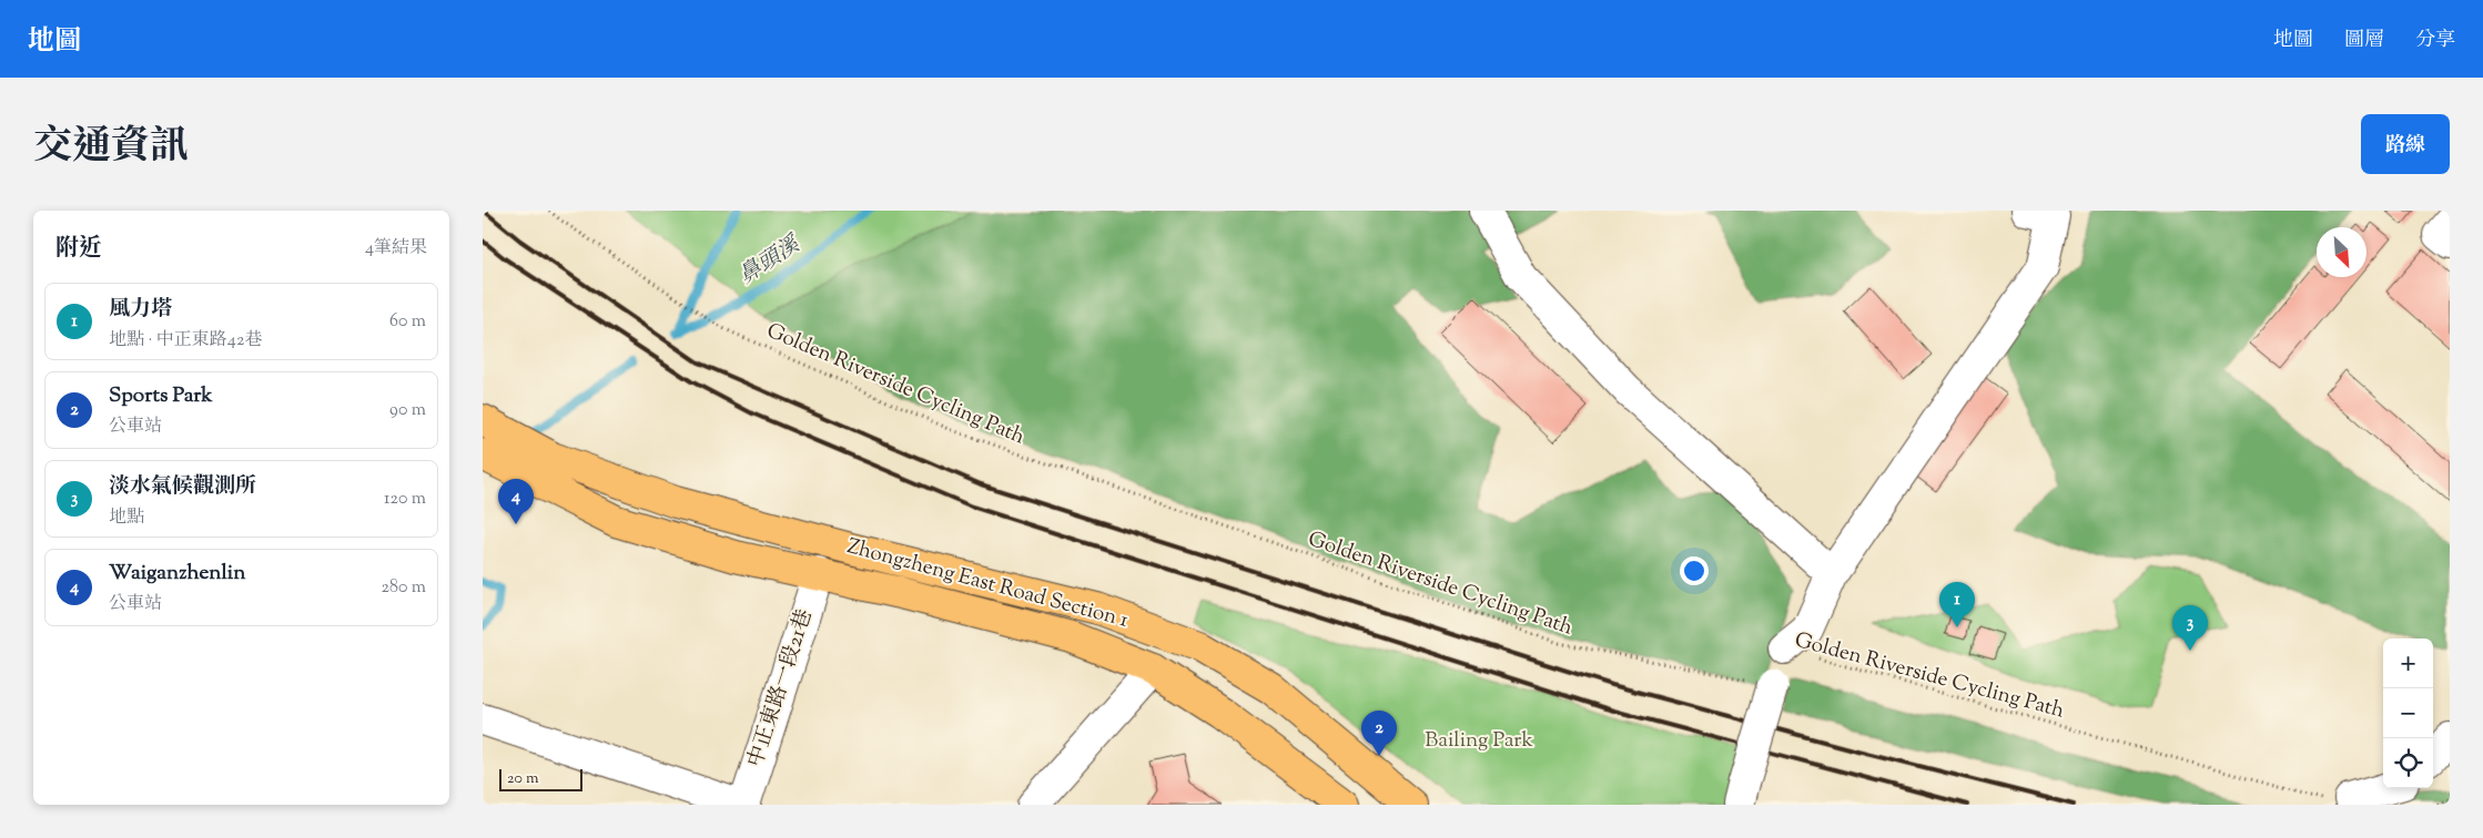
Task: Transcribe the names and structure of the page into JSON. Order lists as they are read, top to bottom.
{
  "streets": {
    "main road": ["Zhongzheng East Road Section 1"],
    "street": ["中正東路一段21巷"],
    "path": ["Golden Riverside Cycling Path"]
  },
  "crossings": [
    ["Zhongzheng East Road Section 1", "中正東路一段21巷"]
  ],
  "water": ["鼻頭溪"],
  "parks": ["Bailing Park"],
  "scale_bar": "20 m",
  "north": "bottom right",
  "page": {
    "header": "地圖",
    "nav": ["地圖", "圖層", "分享"],
    "title": "交通資訊",
    "buttons": "路線",
    "heading": ["附近", "4筆結果"],
    "list": [
      {
        "mark": "1",
        "name": "風力塔",
        "note": "地點 · 中正東路42巷",
        "value": "60 m"
      },
      {
        "mark": "2",
        "name": "Sports Park",
        "note": "公車站",
        "value": "90 m"
      },
      {
        "mark": "3",
        "name": "淡水氣候觀測所",
        "note": "地點",
        "value": "120 m"
      },
      {
        "mark": "4",
        "name": "Waiganzhenlin",
        "note": "公車站",
        "value": "280 m"
      }
    ],
    "pins": [
      "4",
      "1",
      "3",
      "2"
    ],
    "map_buttons": ["+", "−"],
    "scale": "20 m"
  }
}
